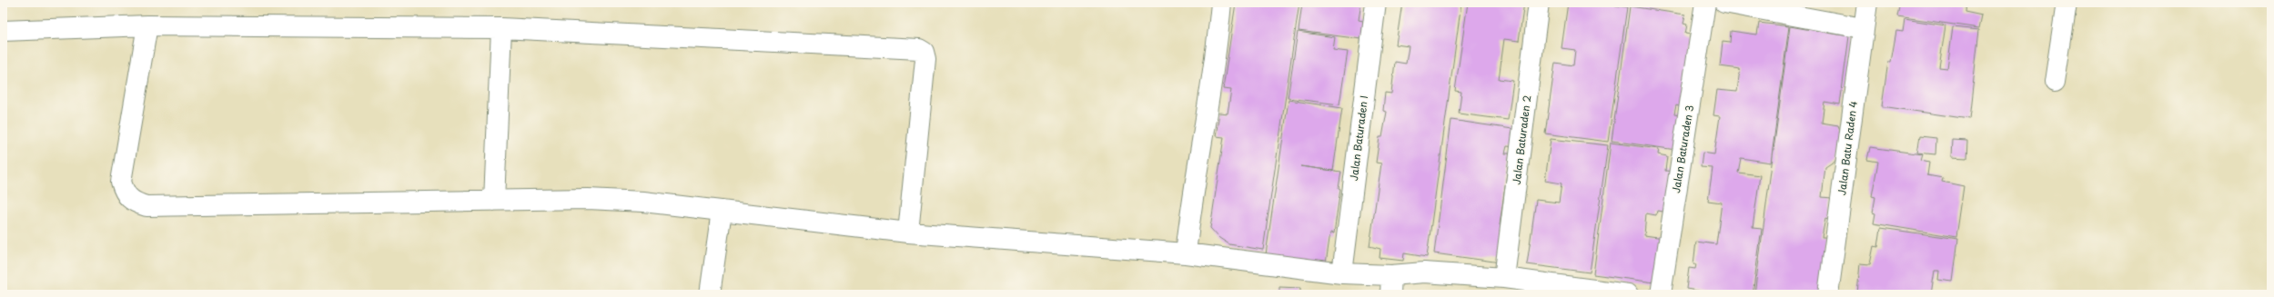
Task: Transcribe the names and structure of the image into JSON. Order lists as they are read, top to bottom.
{
  "streets": {
    "street": [
      "Jalan Baturaden I",
      "Jalan Baturaden 2",
      "Jalan Batu Raden 4",
      "Jalan Baturaden 3"
    ]
  }
}
